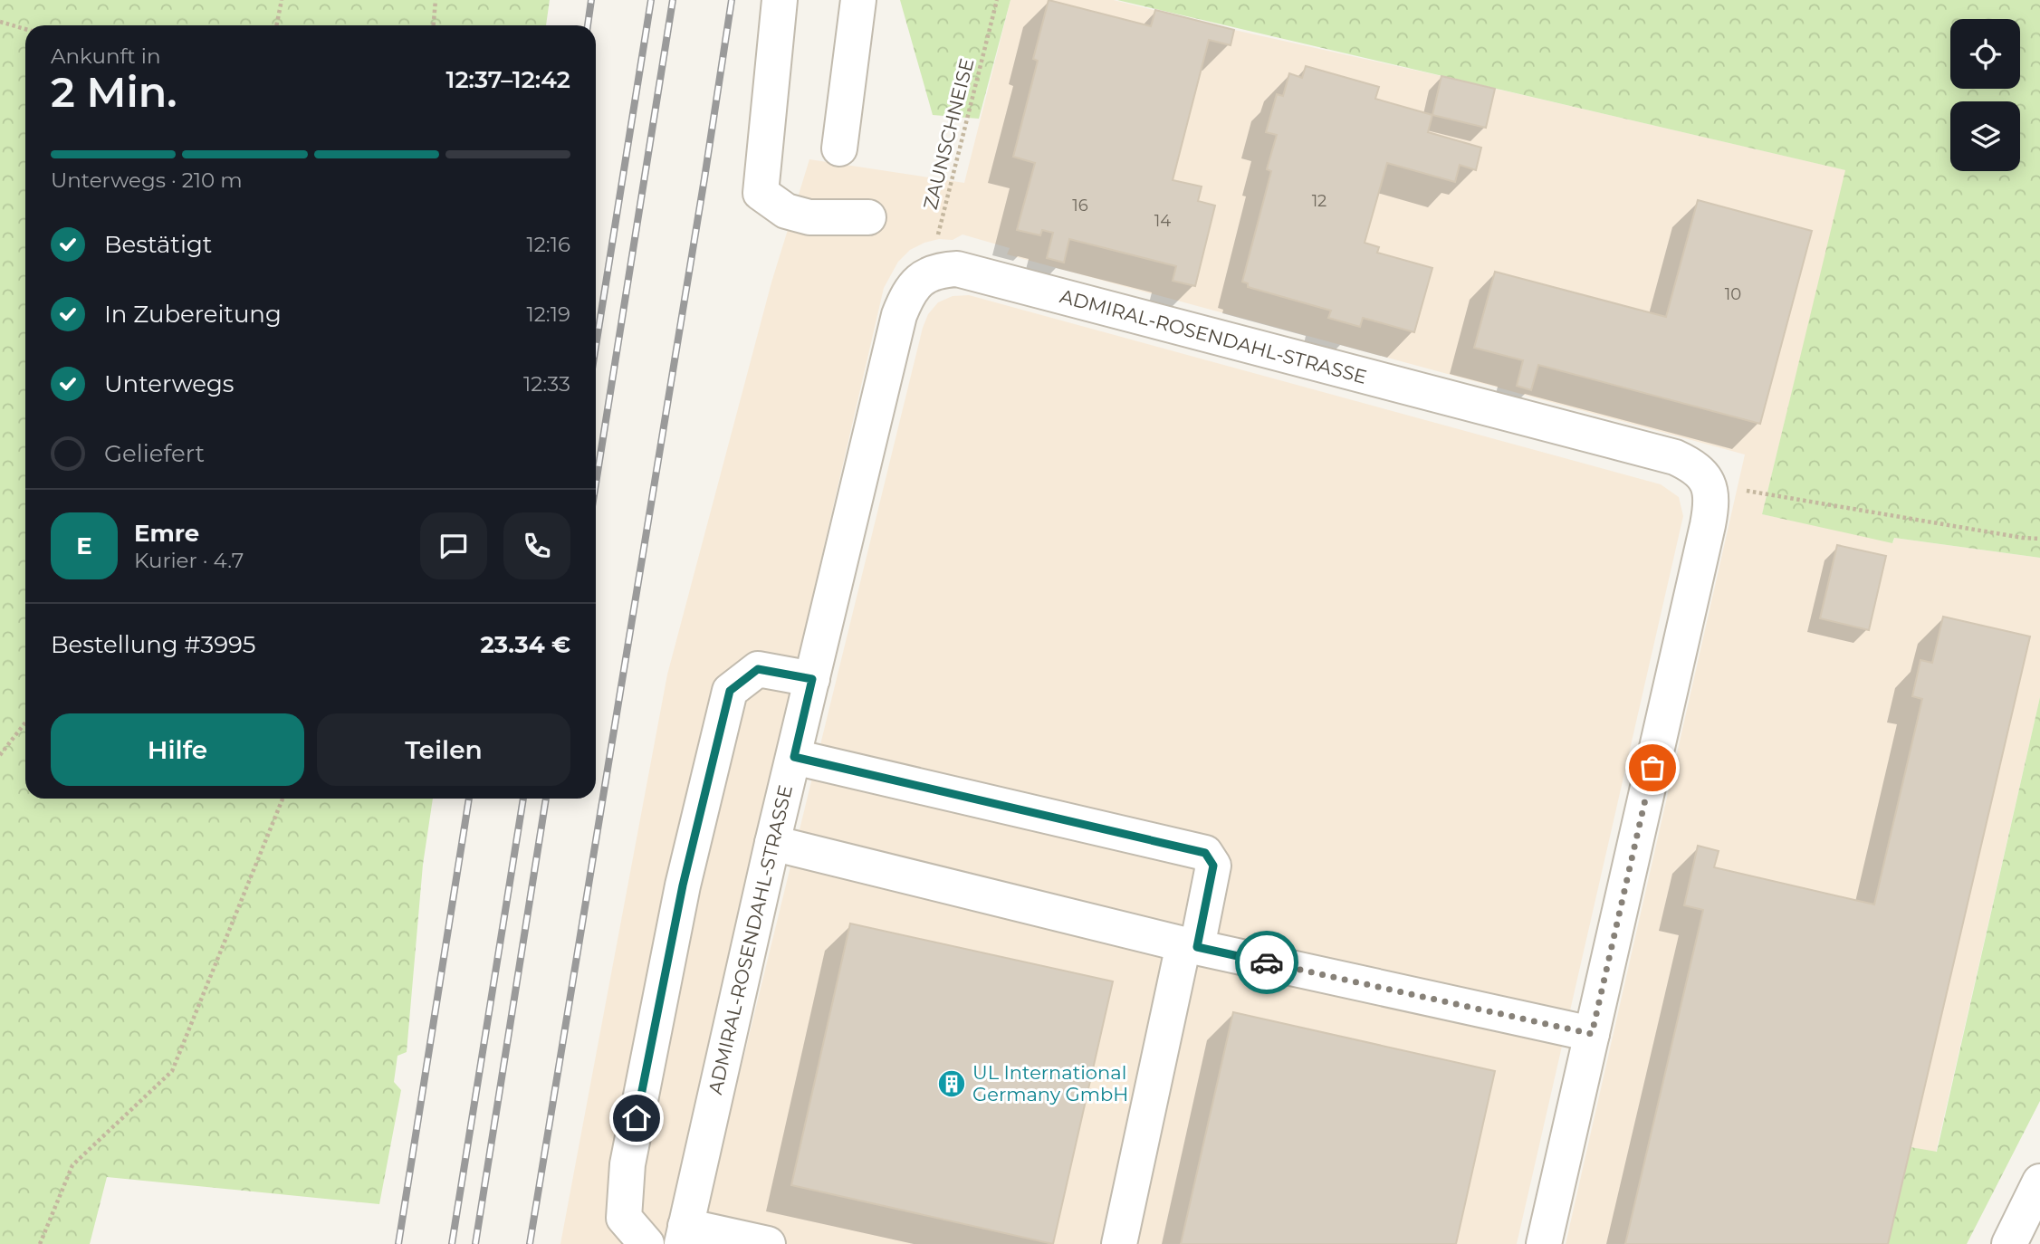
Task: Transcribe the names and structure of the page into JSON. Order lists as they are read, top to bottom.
{
  "streets": {
    "street": ["ADMIRAL-ROSENDAHL-STRASSE"],
    "path": ["ZAUNSCHNEISE"]
  },
  "crossings": [
    ["ZAUNSCHNEISE", "ADMIRAL-ROSENDAHL-STRASSE"]
  ],
  "places": {
    "building": ["UL International Germany GmbH"]
  },
  "house_numbers": [
    "12",
    "16",
    "14",
    "10"
  ],
  "page": {
    "heading": ["2 Min.", "Ankunft in", "12:37–12:42"],
    "panel": [
      "Emre",
      "Kurier · 4.7",
      "Bestellung #3995",
      "23.34 €"
    ],
    "bar": "Unterwegs · 210 m",
    "list": [
      ["Bestätigt", "12:16"],
      ["In Zubereitung", "12:19"],
      ["Unterwegs", "12:33"],
      "Geliefert"
    ],
    "round": "E",
    "buttons": ["Hilfe", "Teilen"]
  }
}
